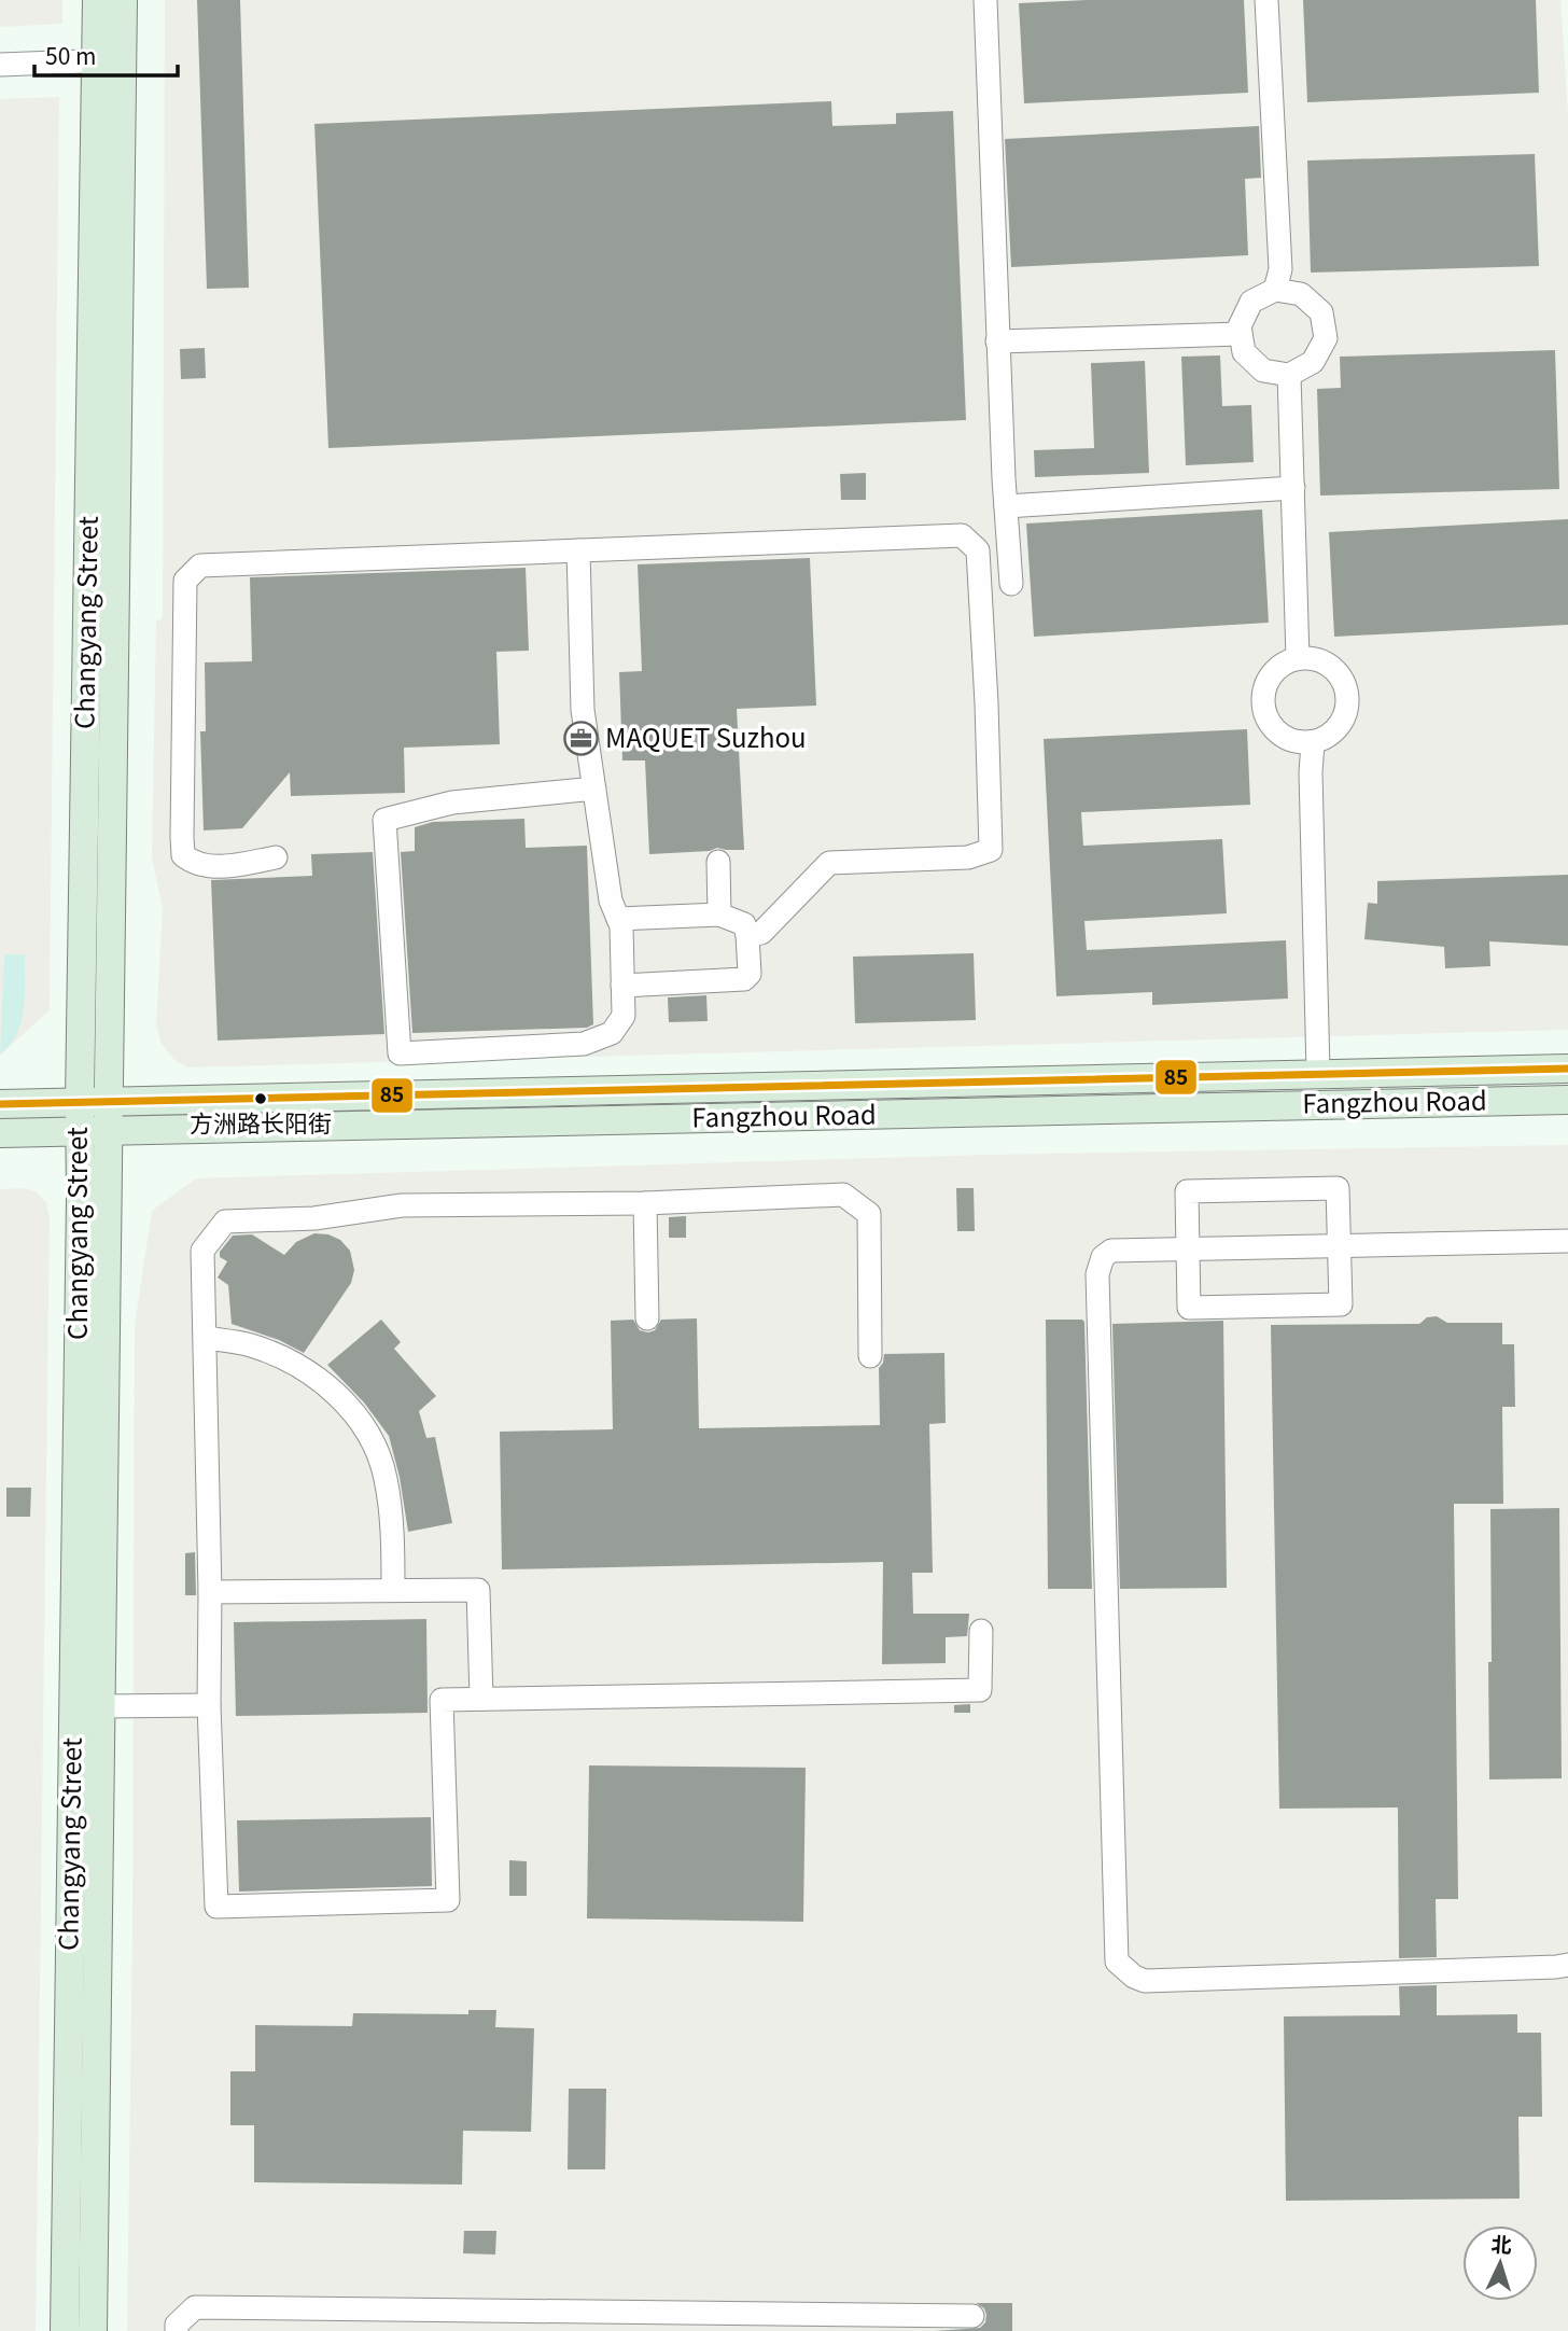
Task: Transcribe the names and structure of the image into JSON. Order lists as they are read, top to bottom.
{
  "streets": {
    "main road": ["Changyang Street", "Fangzhou Road"]
  },
  "crossings": [
    ["Changyang Street", "Fangzhou Road"]
  ],
  "places": {
    "office": ["MAQUET Suzhou"],
    "other": ["方洲路长阳街"]
  },
  "lines": ["transit line 85"],
  "scale_bar": "50 m",
  "north": "top"
}
